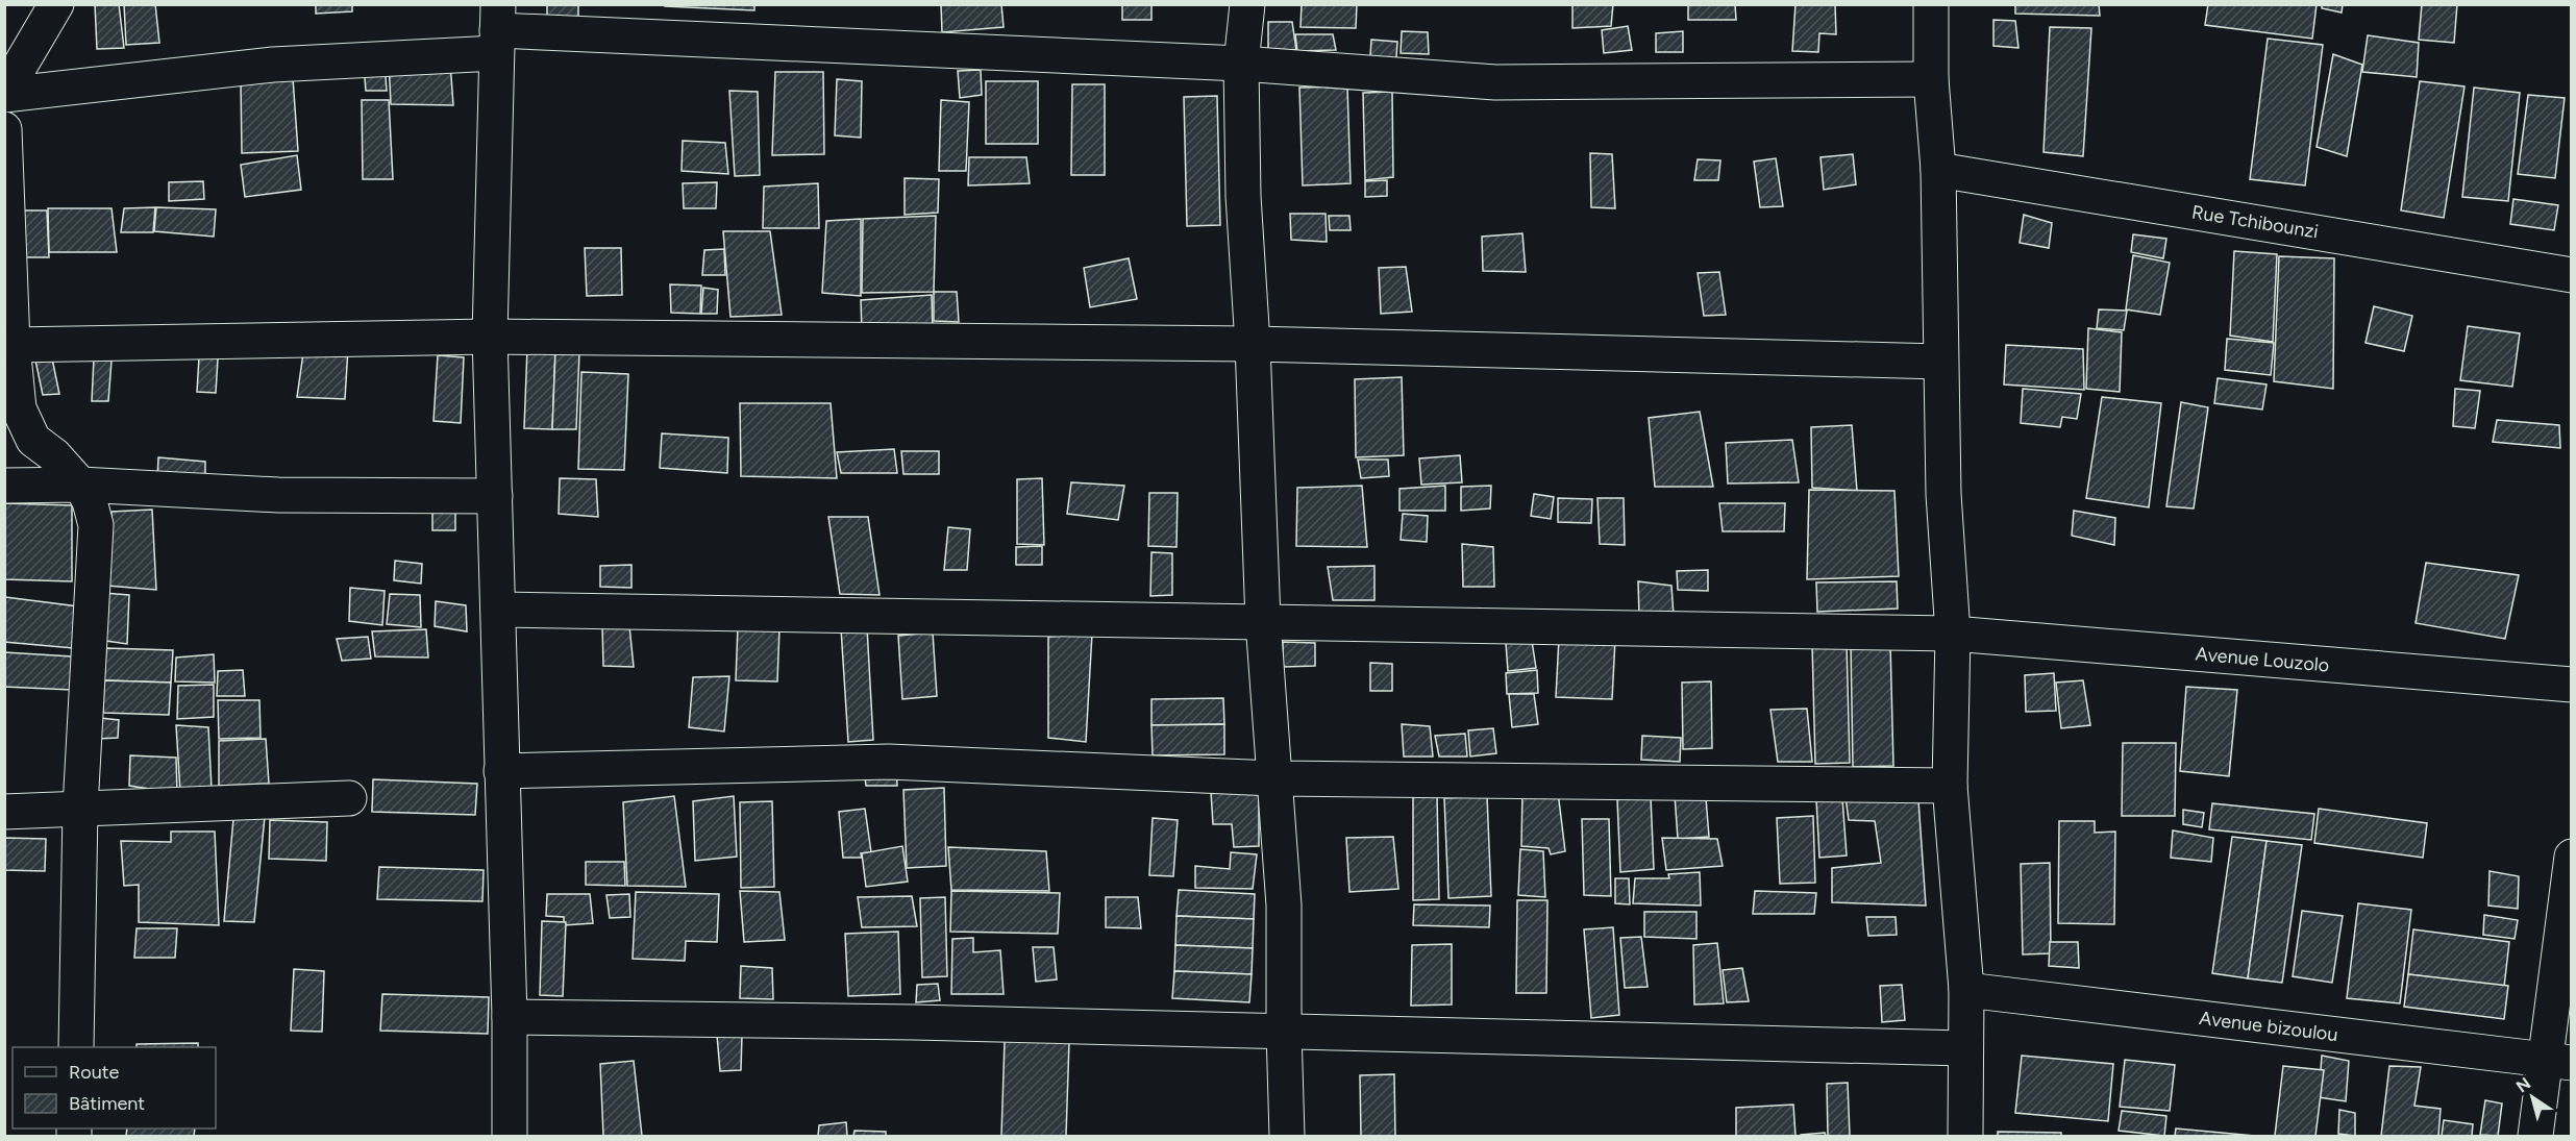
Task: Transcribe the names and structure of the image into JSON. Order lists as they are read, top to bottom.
{
  "streets": {
    "street": ["Rue Tchibounzi", "Avenue Louzolo", "Avenue bizoulou"]
  },
  "legend": ["Route", "Bâtiment"],
  "north": "top left"
}
